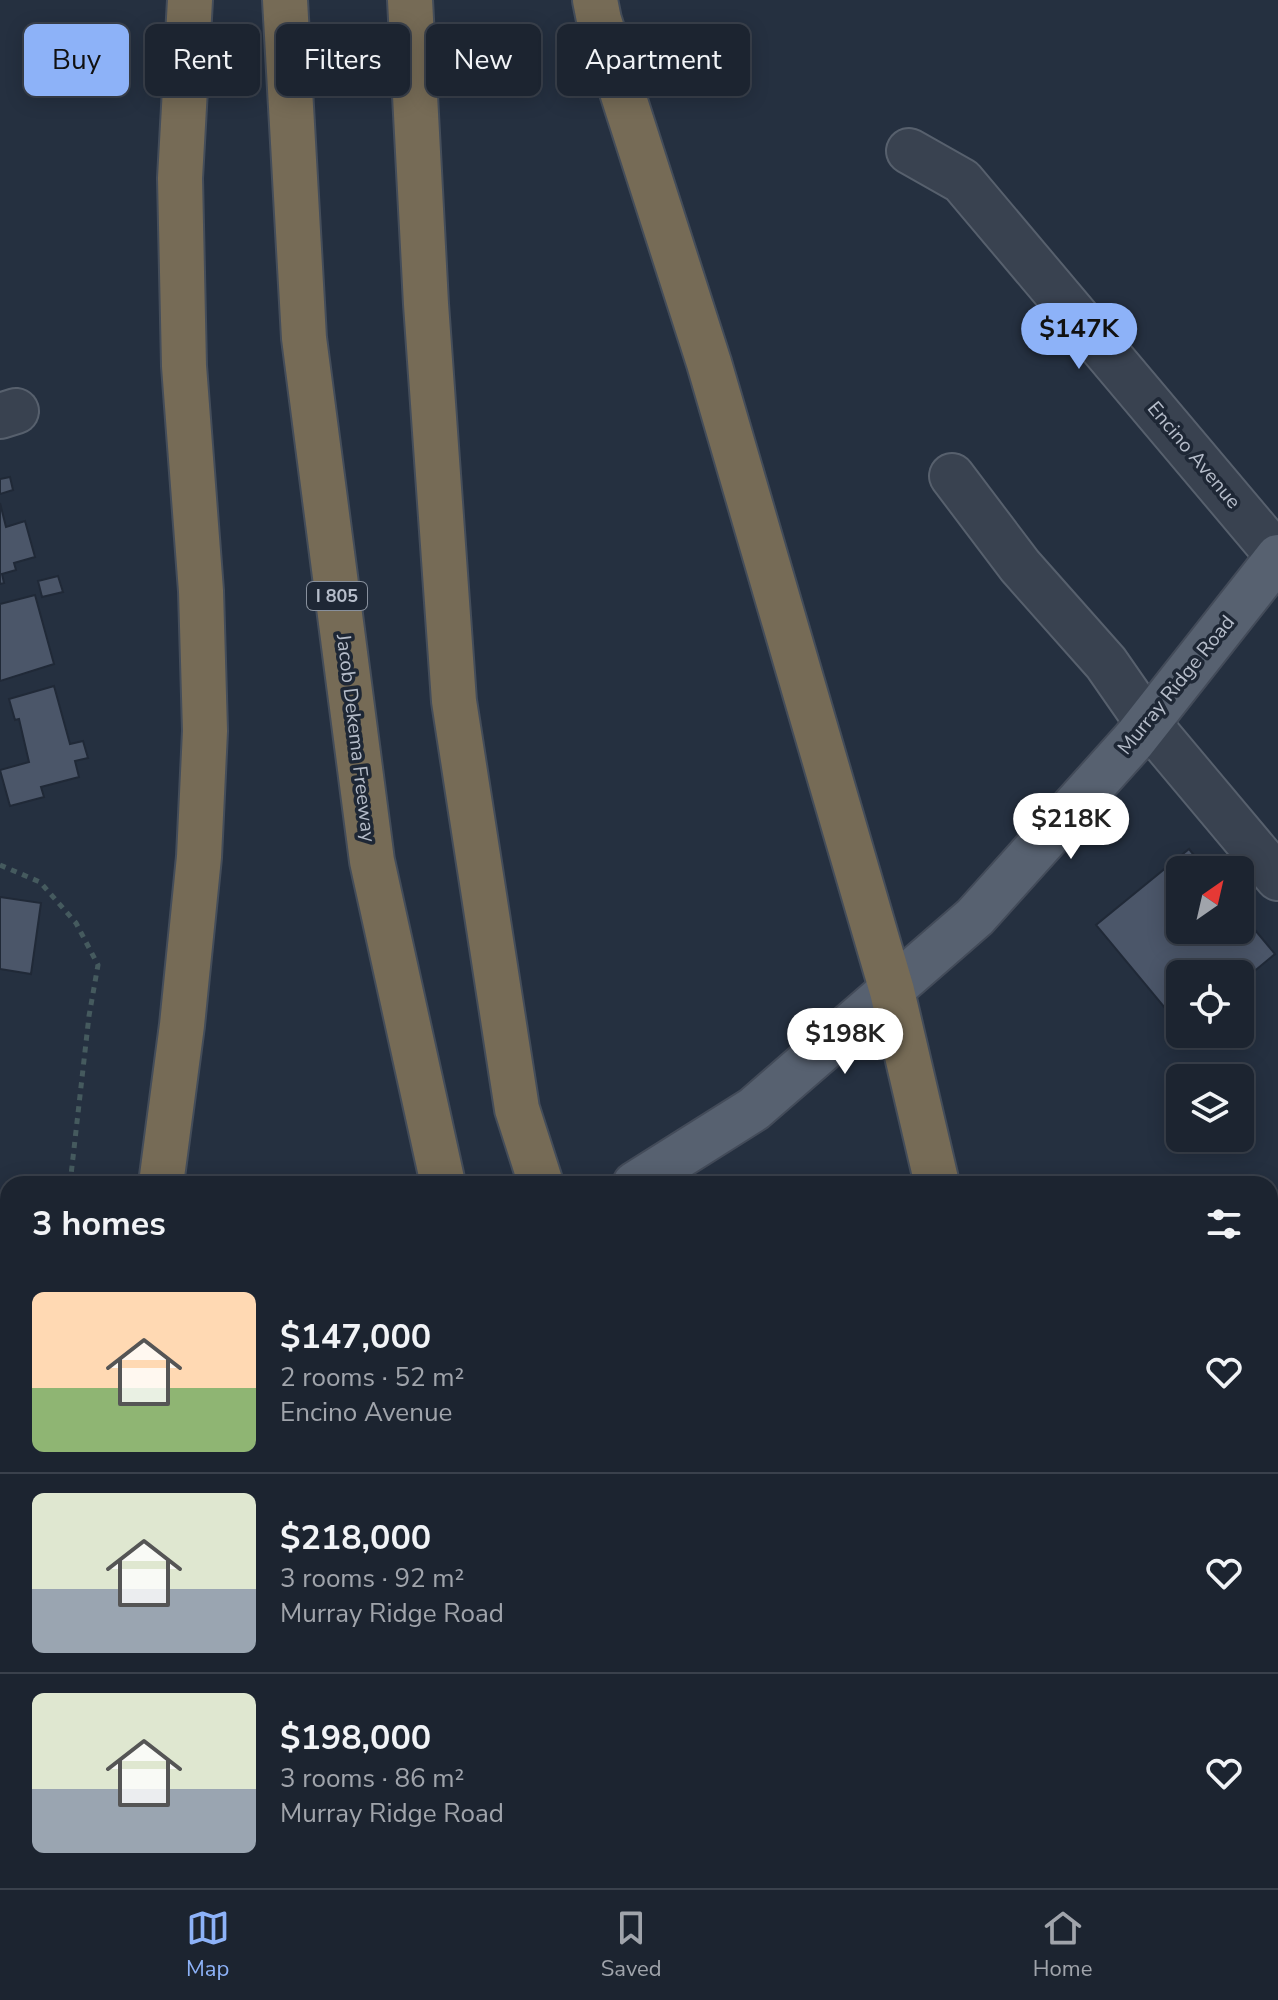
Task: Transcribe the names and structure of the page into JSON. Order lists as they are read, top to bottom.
{
  "streets": {
    "highway": ["I 805", "Jacob Dekema Freeway"],
    "main road": ["Murray Ridge Road"],
    "street": ["Encino Avenue"]
  },
  "crossings": [
    ["Encino Avenue", "Murray Ridge Road"]
  ],
  "north": "top right",
  "page": {
    "chip": [
      "Buy",
      "Rent",
      "Filters",
      "New",
      "Apartment"
    ],
    "price": ["$147K", "$218K", "$198K"],
    "heading": "3 homes",
    "list": [
      {
        "name": "$147,000",
        "note": "2 rooms · 52 m² · Encino Avenue"
      },
      {
        "name": "$218,000",
        "note": "3 rooms · 92 m² · Murray Ridge Road"
      },
      {
        "name": "$198,000",
        "note": "3 rooms · 86 m² · Murray Ridge Road"
      }
    ],
    "tabs": ["Map", "Saved", "Home"]
  }
}
